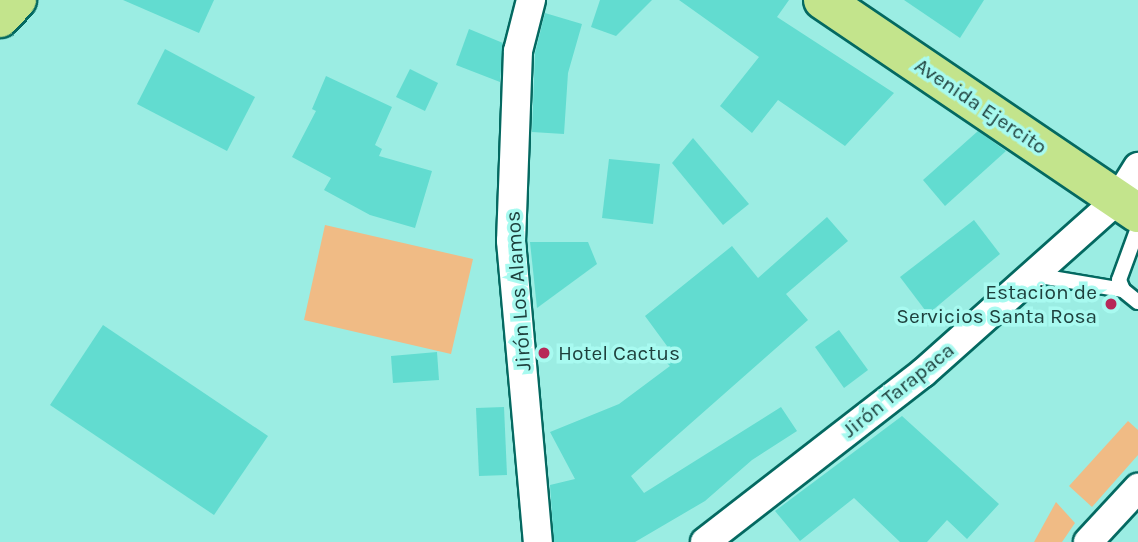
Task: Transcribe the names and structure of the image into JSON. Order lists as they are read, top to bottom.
{
  "streets": {
    "highway": ["Avenida Ejercito"],
    "street": ["Jirón Los Alamos", "Jirón Tarapaca"]
  },
  "crossings": [
    ["Avenida Ejercito", "Jirón Tarapaca"]
  ],
  "places": ["Estacion de Servicios Santa Rosa", "Hotel Cactus"]
}
